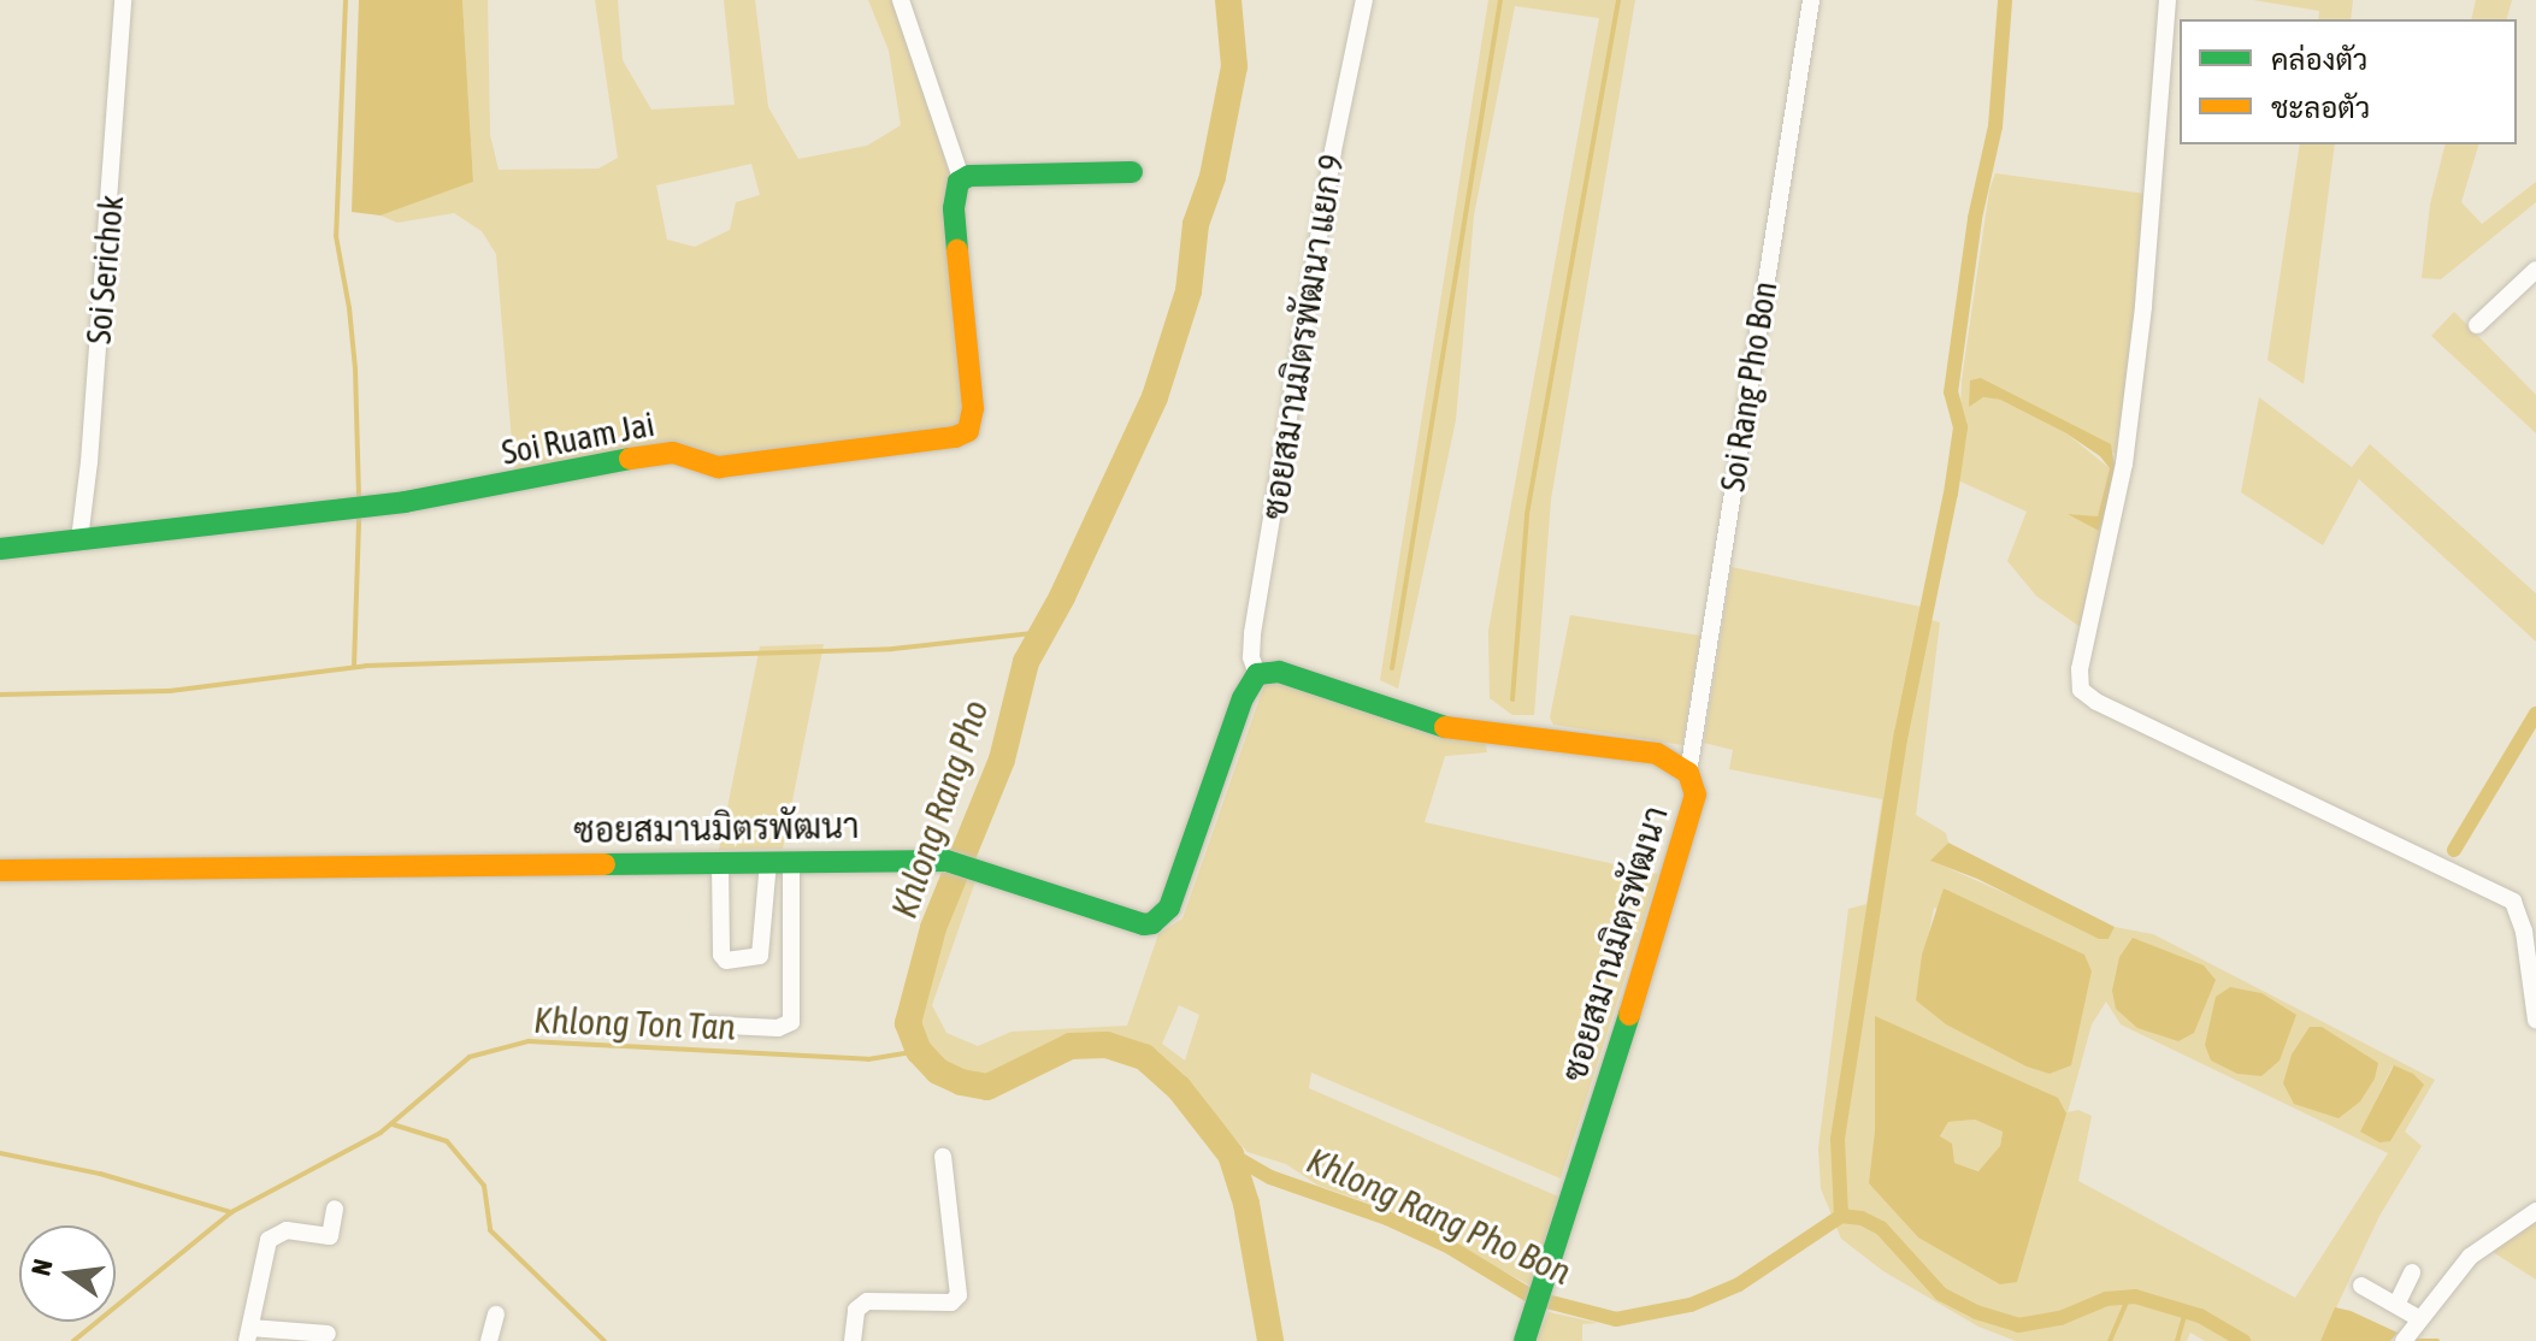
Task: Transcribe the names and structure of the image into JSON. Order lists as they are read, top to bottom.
{
  "streets": {
    "street": [
      "Soi Serichok",
      "ซอยสมานมิตรพัฒนา แยก 9",
      "Soi Rang Pho Bon",
      "Soi Ruam Jai",
      "ซอยสมานมิตรพัฒนา"
    ]
  },
  "crossings": [
    ["Soi Serichok", "Soi Ruam Jai"],
    ["ซอยสมานมิตรพัฒนา แยก 9", "ซอยสมานมิตรพัฒนา"],
    ["Soi Rang Pho Bon", "ซอยสมานมิตรพัฒนา"]
  ],
  "water": ["Khlong Rang Pho", "Khlong Ton Tan", "Khlong Rang Pho Bon"],
  "legend": ["คล่องตัว", "ชะลอตัว"],
  "north": "left"
}
